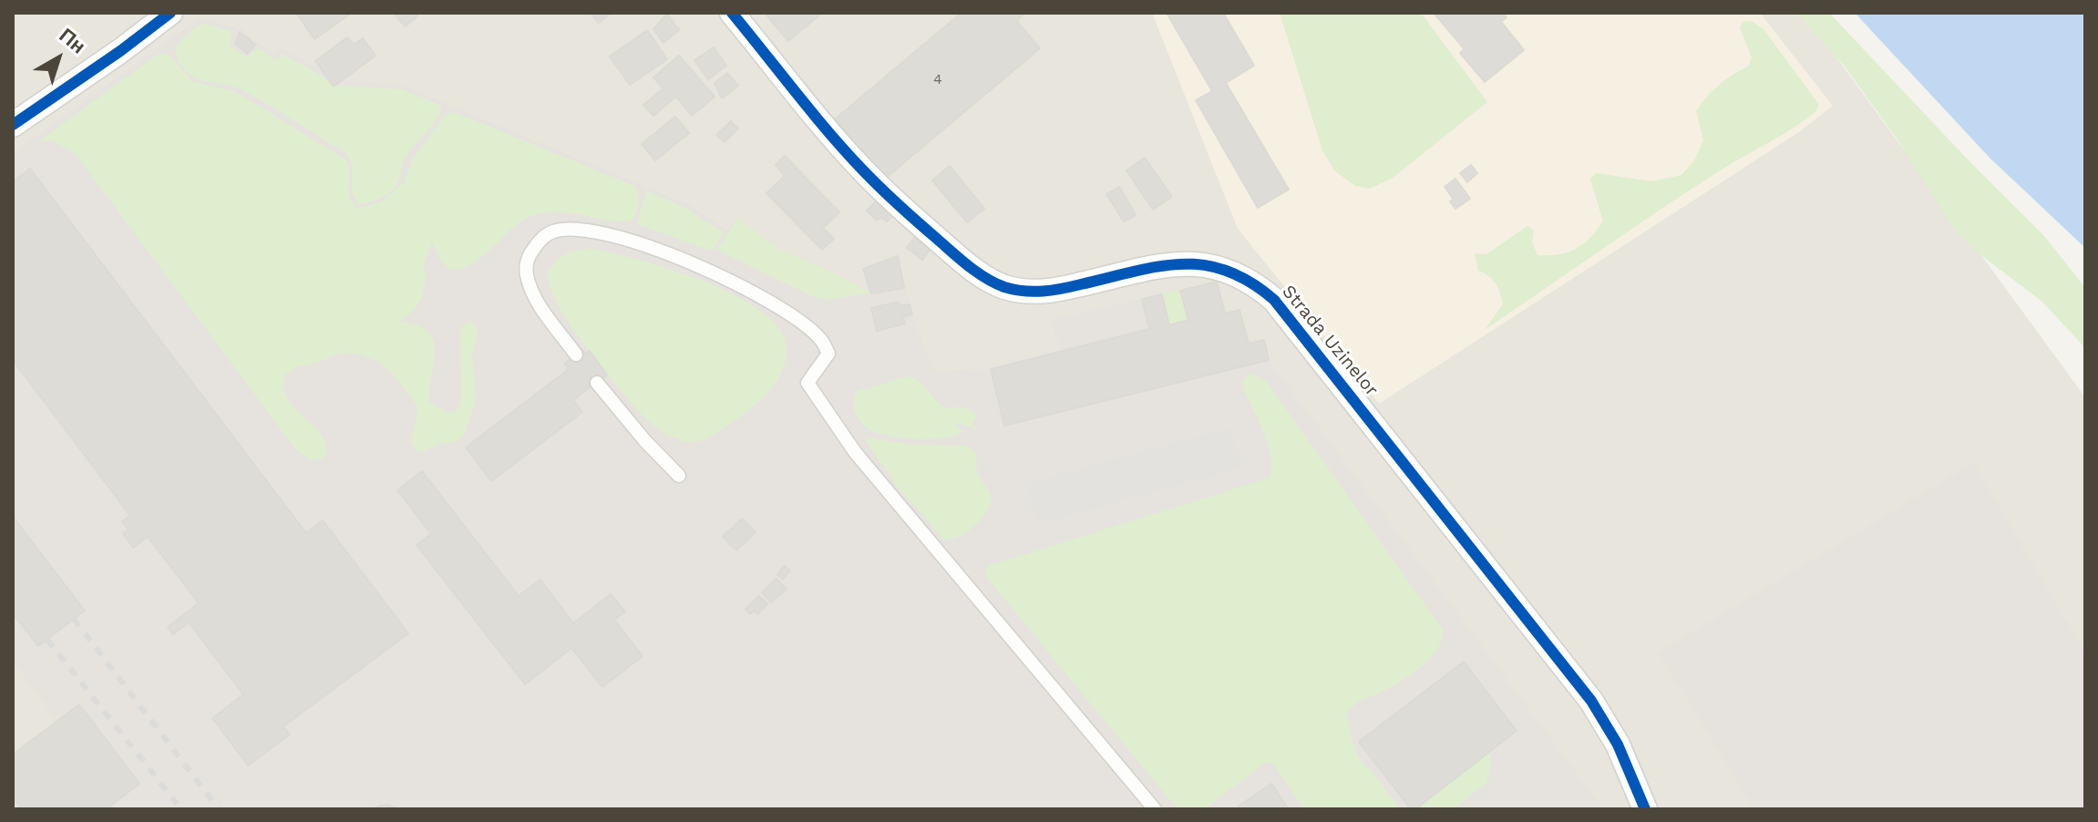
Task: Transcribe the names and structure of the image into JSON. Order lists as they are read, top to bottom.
{
  "streets": {
    "street": ["Strada Uzinelor"]
  },
  "house_numbers": ["4"],
  "north": "top right"
}
